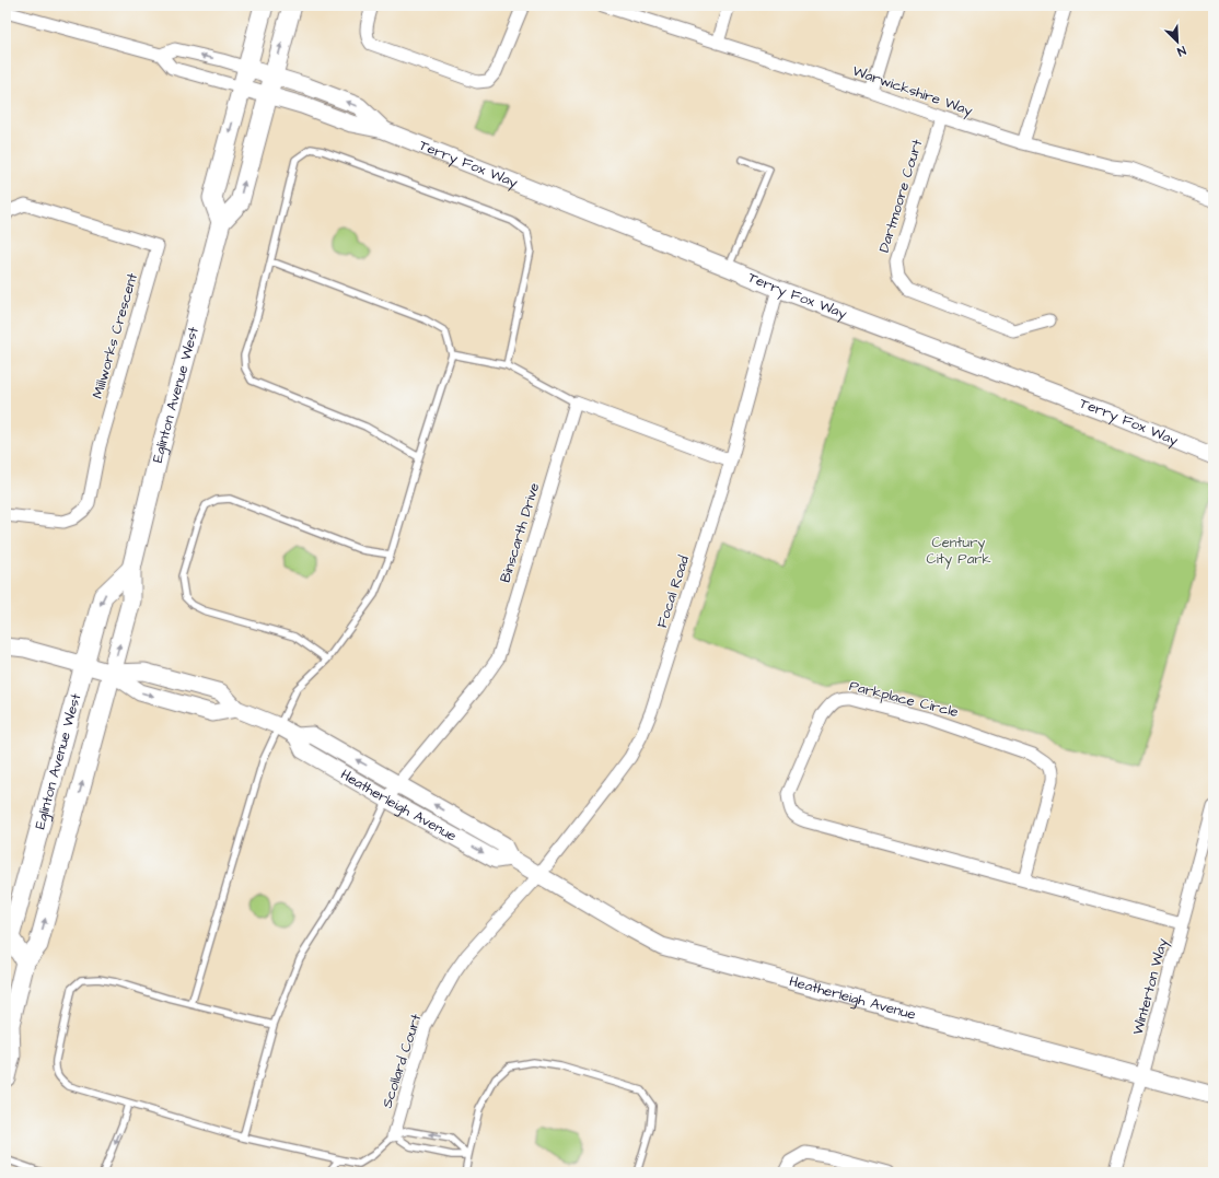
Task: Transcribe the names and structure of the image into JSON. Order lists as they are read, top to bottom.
{
  "streets": {
    "main road": ["Eglinton Avenue West"],
    "street": [
      "Warwickshire Way",
      "Terry Fox Way",
      "Dartmoore Court",
      "Millworks Crescent",
      "Binscarth Drive",
      "Focal Road",
      "Parkplace Circle",
      "Heatherleigh Avenue",
      "Winterton Way",
      "Scollard Court"
    ]
  },
  "crossings": [
    ["Warwickshire Way", "Dartmoore Court"],
    ["Terry Fox Way", "Eglinton Avenue West"],
    ["Terry Fox Way", "Focal Road"],
    ["Eglinton Avenue West", "Heatherleigh Avenue"],
    ["Binscarth Drive", "Heatherleigh Avenue"],
    ["Focal Road", "Heatherleigh Avenue"],
    ["Focal Road", "Scollard Court"],
    ["Parkplace Circle", "Winterton Way"],
    ["Heatherleigh Avenue", "Winterton Way"],
    ["Heatherleigh Avenue", "Scollard Court"]
  ],
  "parks": ["Century City Park"],
  "north": "bottom right"
}
